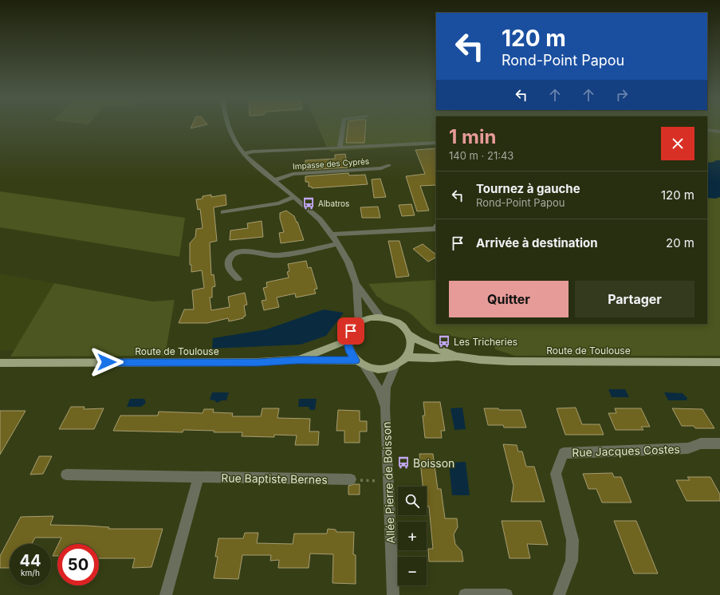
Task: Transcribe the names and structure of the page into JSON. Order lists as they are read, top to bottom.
{
  "streets": {
    "main road": ["Route de Toulouse"],
    "street": [
      "Impasse des Cyprès",
      "Rue Jacques Costes",
      "Rue Baptiste Bernes",
      "Allée Pierre de Boisson"
    ]
  },
  "crossings": [
    ["Route de Toulouse", "Allée Pierre de Boisson"]
  ],
  "places": {
    "bus stop": ["Albatros", "Les Tricheries", "Boisson"]
  },
  "page": {
    "turn": ["120 m", "Rond-Point Papou"],
    "heading": ["1 min", "140 m · 21:43"],
    "list": [
      {
        "name": "Tournez à gauche",
        "note": "Rond-Point Papou",
        "value": "120 m"
      },
      {
        "name": "Arrivée à destination",
        "value": "20 m"
      }
    ],
    "buttons": ["Quitter", "Partager"],
    "map_buttons": ["+", "−"],
    "speed": "44 km/h",
    "limit": "50"
  }
}
